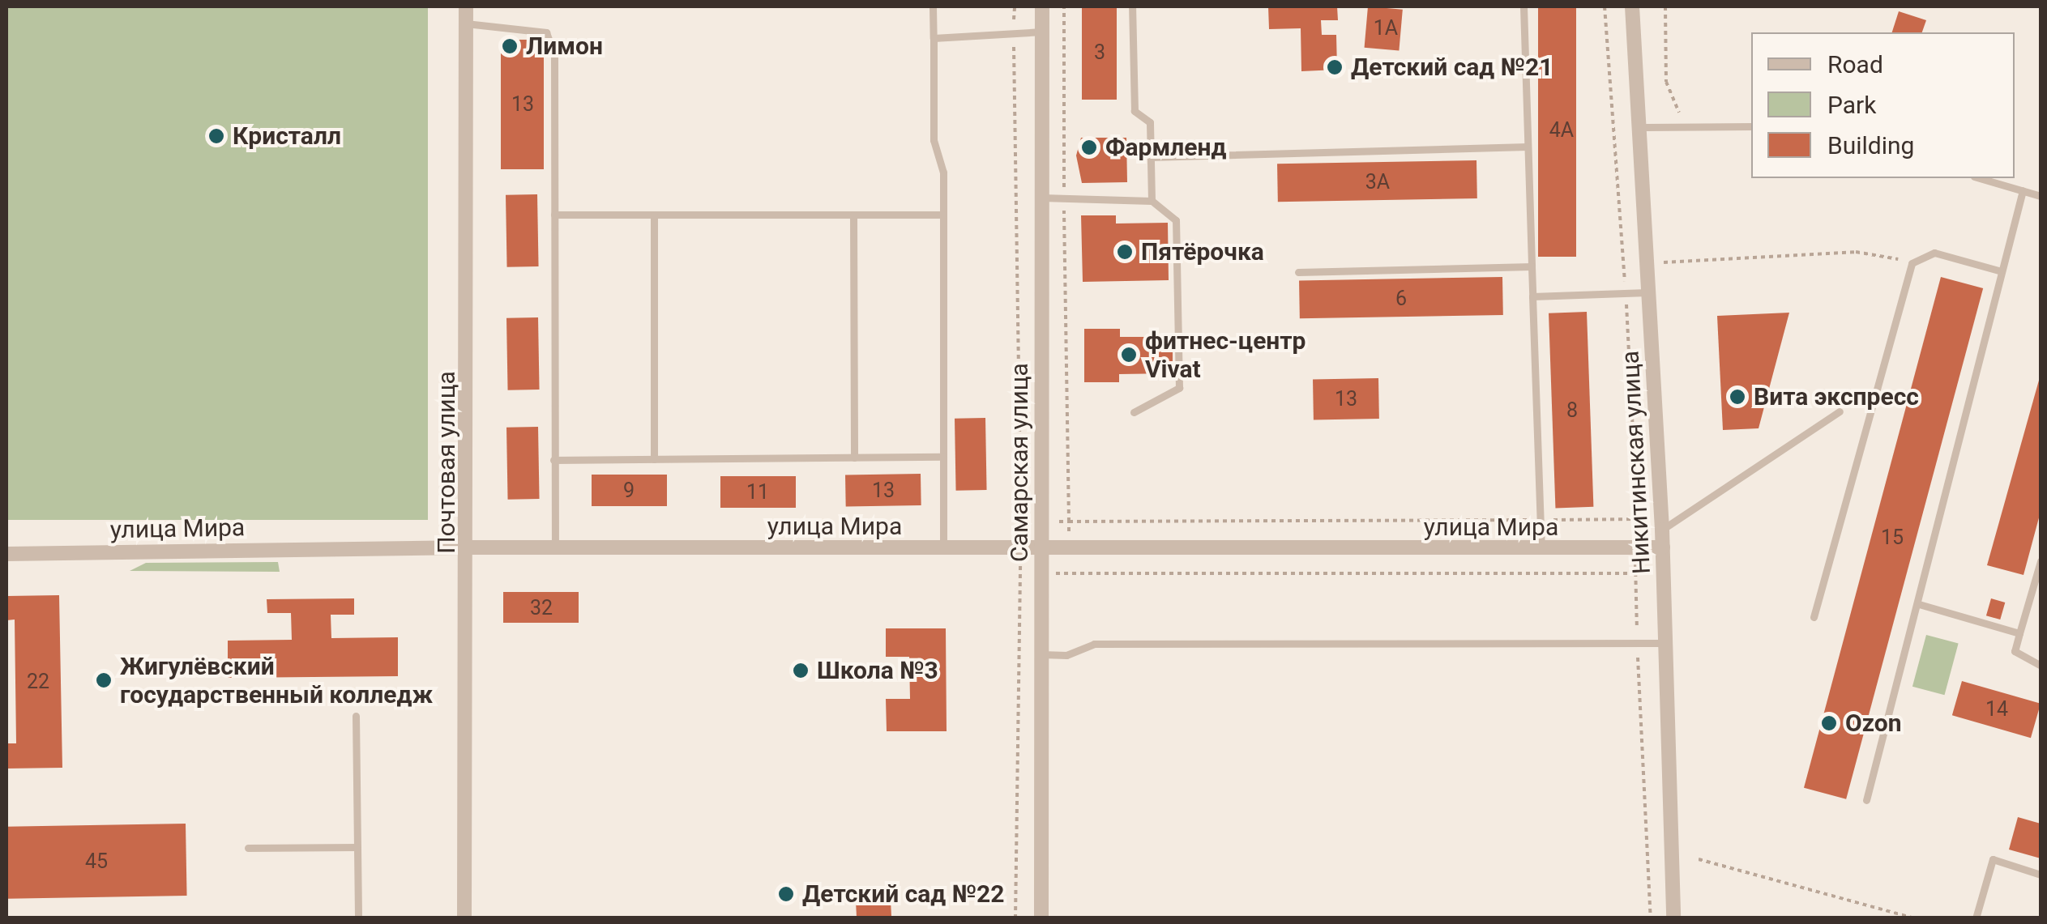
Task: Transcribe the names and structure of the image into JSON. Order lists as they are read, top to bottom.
{
  "streets": {
    "street": [
      "Почтовая улица",
      "Самарская улица",
      "Никитинская улица",
      "улица Мира"
    ]
  },
  "crossings": [
    ["Почтовая улица", "улица Мира"],
    ["Самарская улица", "улица Мира"],
    ["Никитинская улица", "улица Мира"]
  ],
  "places": [
    "Лимон",
    "Детский сад №21",
    "Кристалл",
    "Фармленд",
    "Пятёрочка",
    "фитнес-центр Vivat",
    "Вита экспресс",
    "Школа №3",
    "Жигулёвский государственный колледж",
    "Ozon",
    "Детский сад №22"
  ],
  "house_numbers": [
    "1А",
    "3",
    "13",
    "4А",
    "3А",
    "6",
    "13",
    "8",
    "9",
    "13",
    "11",
    "15",
    "32",
    "22",
    "14",
    "45"
  ],
  "legend": ["Road", "Park", "Building"]
}
